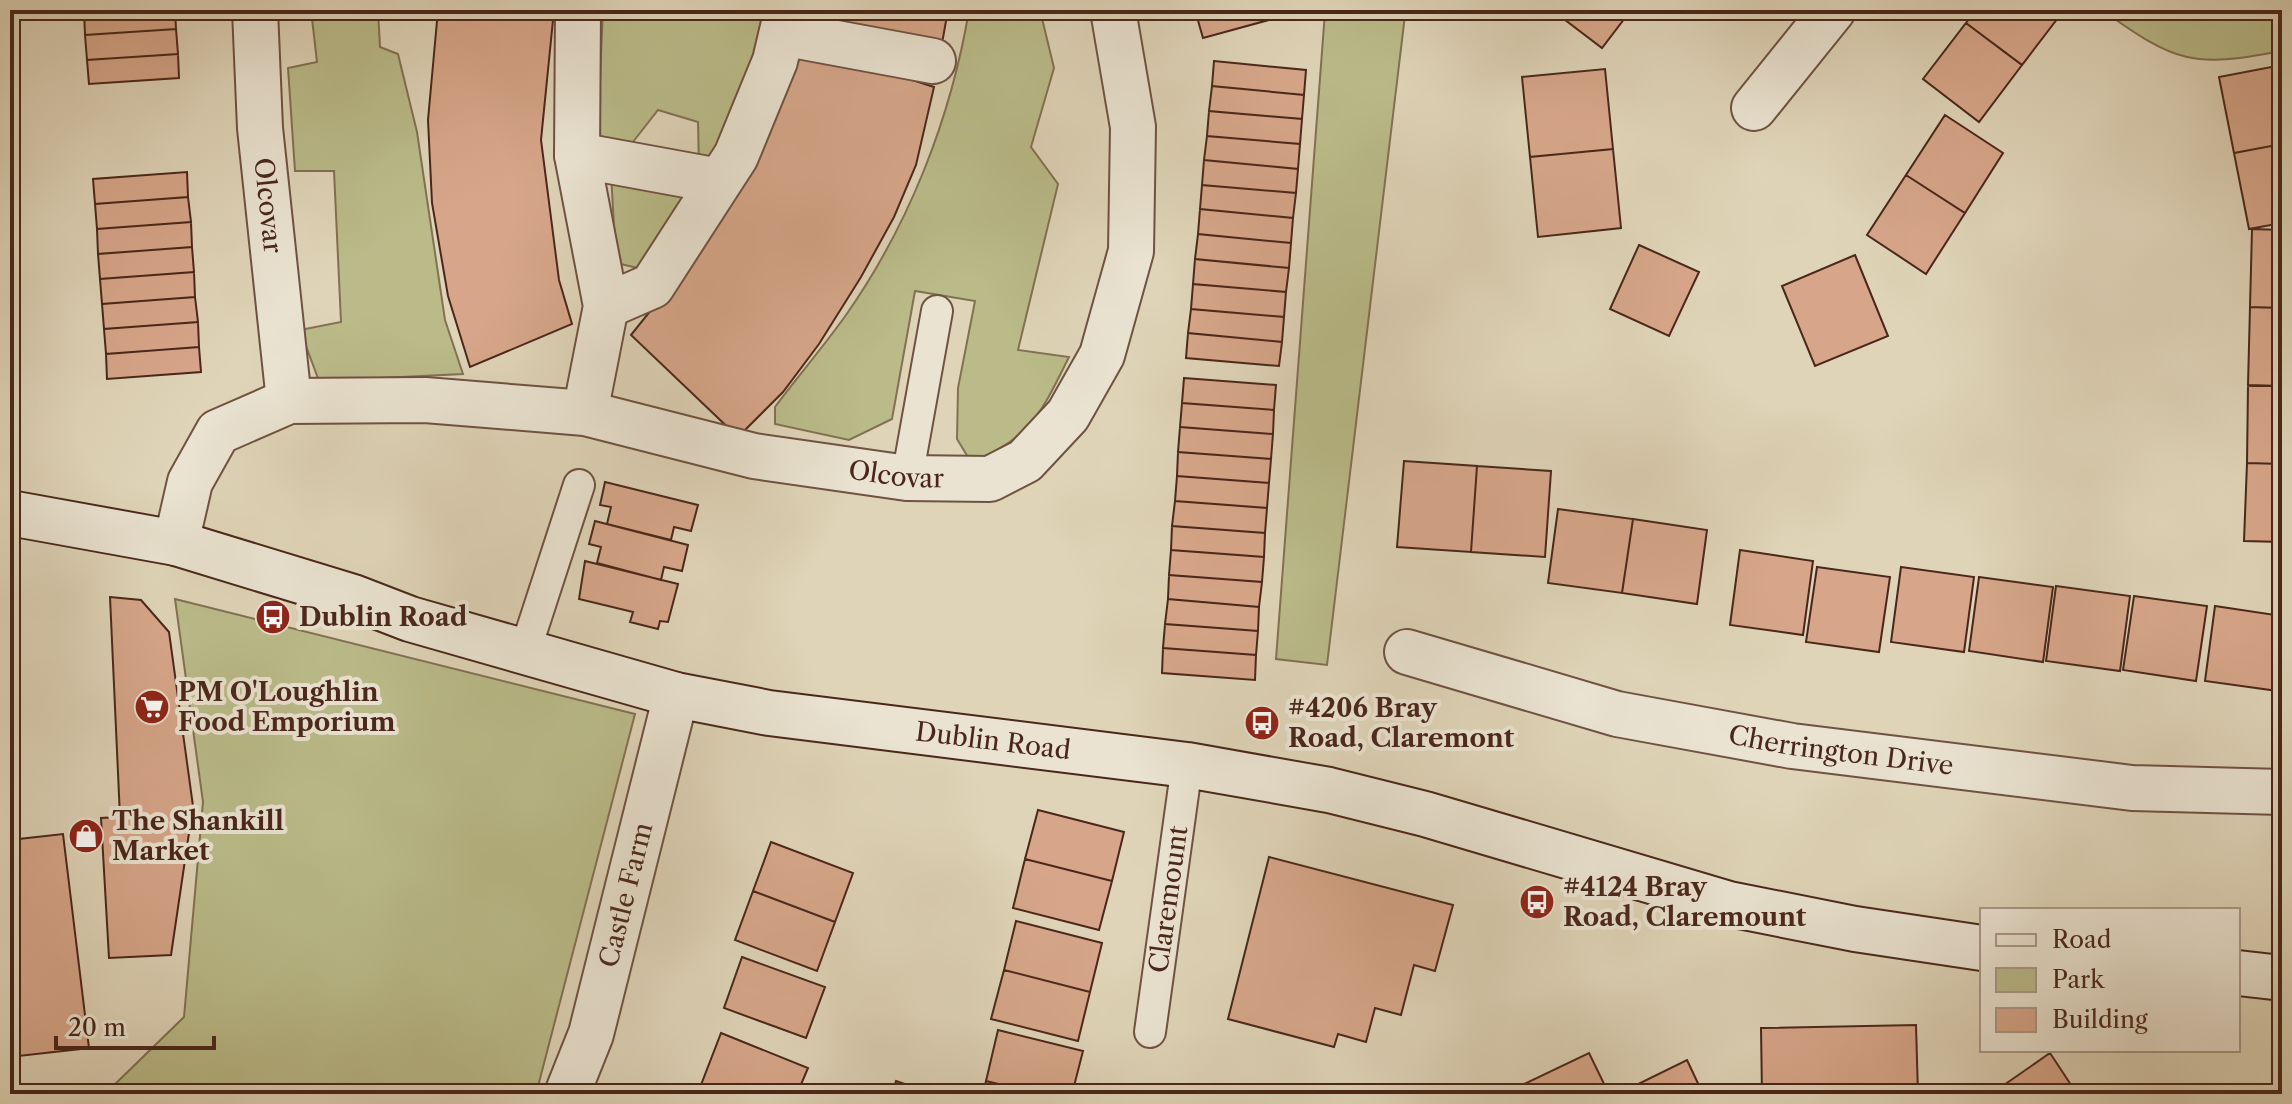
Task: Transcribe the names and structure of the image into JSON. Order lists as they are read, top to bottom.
{
  "streets": {
    "street": [
      "Olcovar",
      "Dublin Road",
      "Cherrington Drive",
      "Castle Farm"
    ],
    "lane": ["Claremount"]
  },
  "crossings": [
    ["Olcovar", "Dublin Road"],
    ["Dublin Road", "Castle Farm"],
    ["Dublin Road", "Claremount"]
  ],
  "places": {
    "bus stop": ["Dublin Road", "#4206 Bray Road, Claremont", "#4124 Bray Road, Claremount"],
    "supermarket": ["PM O'Loughlin Food Emporium"],
    "shop": ["The Shankill Market"]
  },
  "legend": ["Road", "Park", "Building"],
  "scale_bar": "20 m"
}
